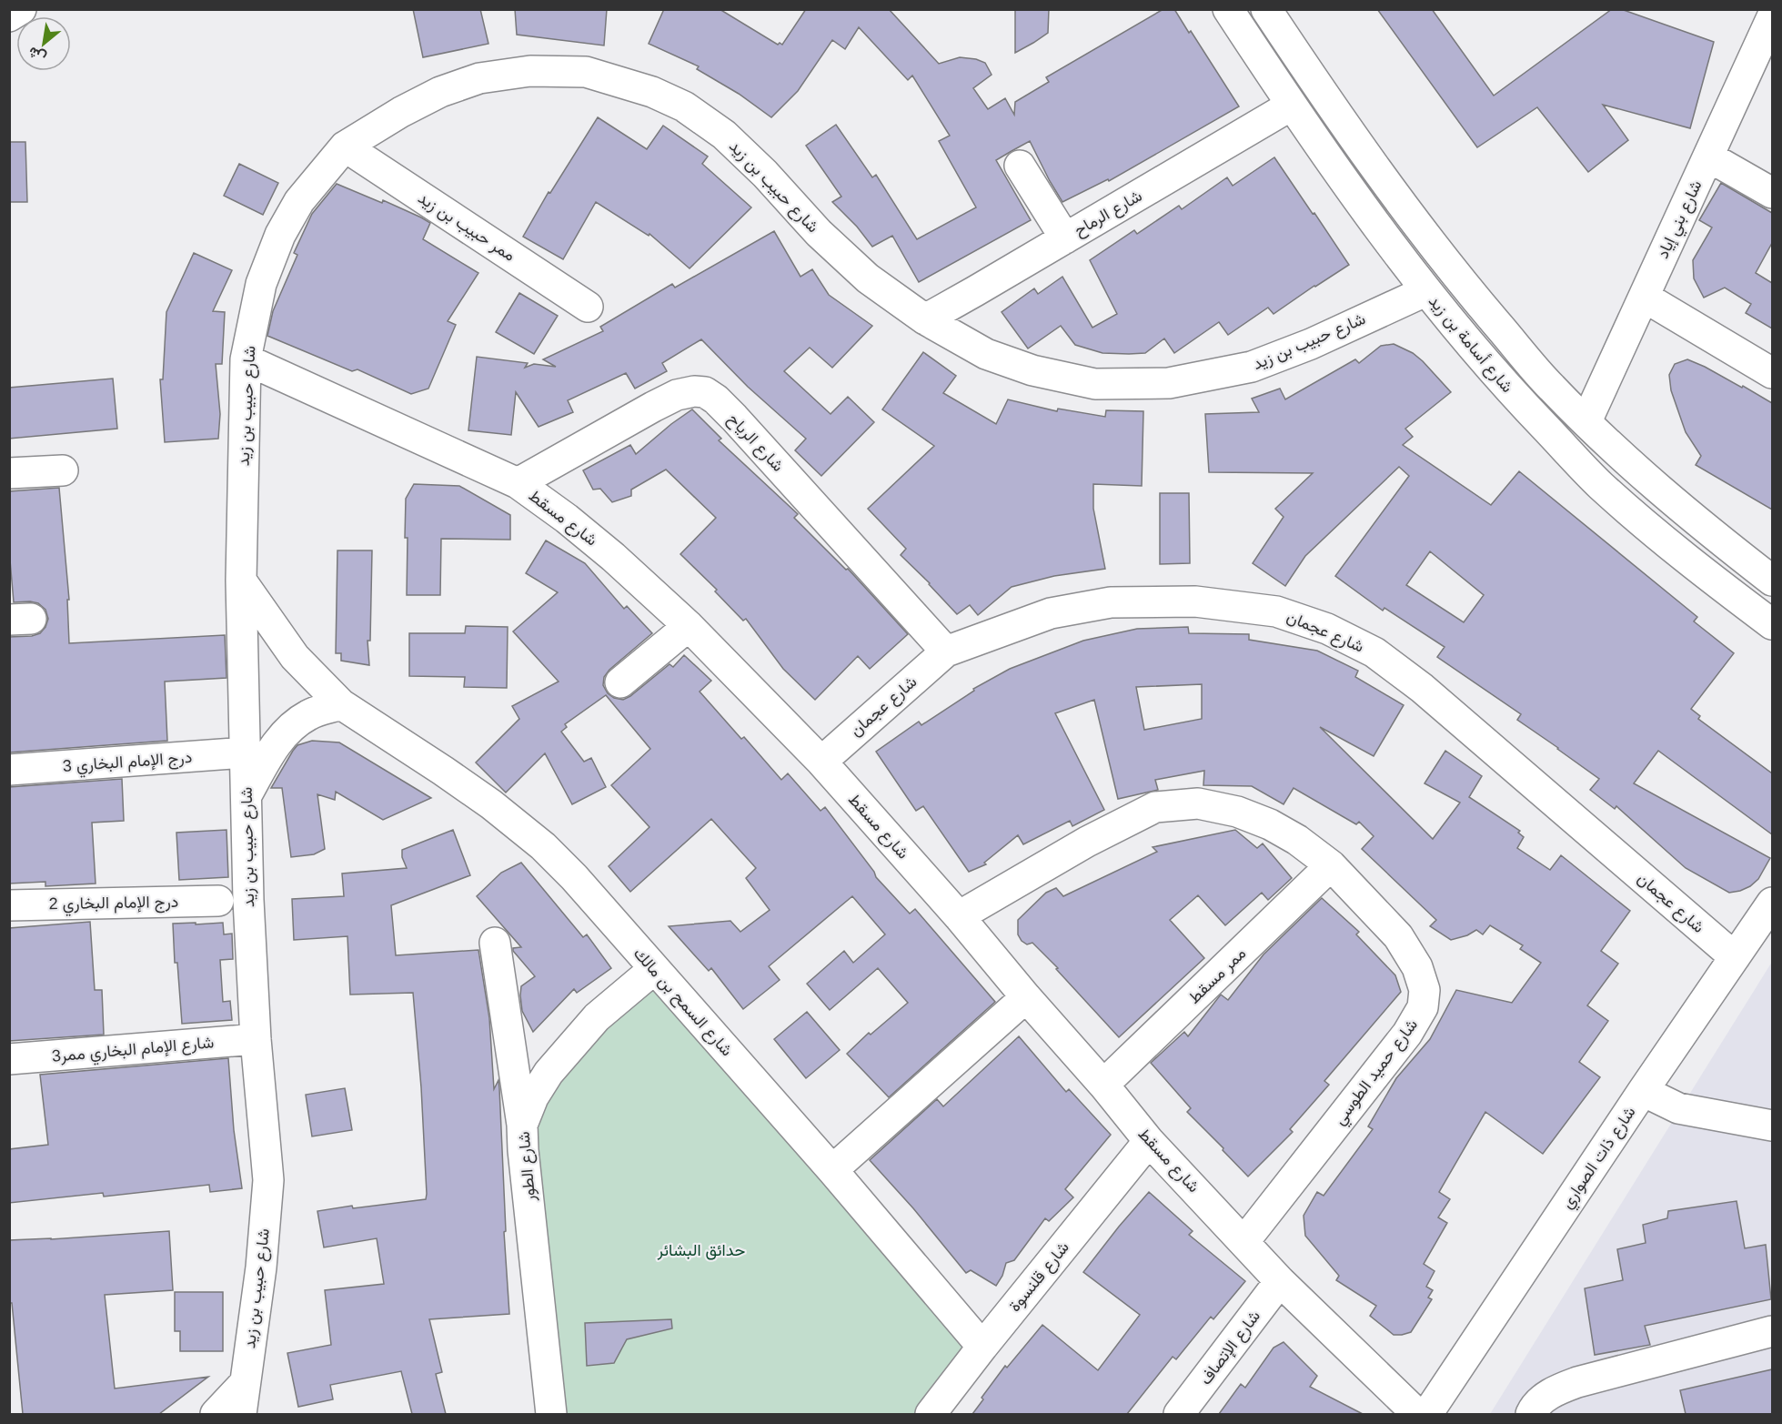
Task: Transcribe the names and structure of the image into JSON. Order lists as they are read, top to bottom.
{
  "streets": {
    "main road": [
      "شارع حبيب بن زيد",
      "شارع الرماح",
      "شارع بني إياد",
      "ممر حبيب بن زيد",
      "شارع أسامة بن زيد",
      "شارع الرياح",
      "شارع مسقط",
      "شارع عجمان",
      "درج الإمام البخاري 3",
      "درج الإمام البخاري 2",
      "ممر مسقط",
      "شارع السمح بن مالك",
      "شارع الإمام البخاري ممر3",
      "شارع حميد الطوسي",
      "شارع ذات الصواري",
      "شارع الطور",
      "شارع قلنسوة",
      "شارع الإتصاف"
    ]
  },
  "crossings": [
    ["شارع حبيب بن زيد", "شارع الرماح"],
    ["شارع حبيب بن زيد", "ممر حبيب بن زيد"],
    ["شارع حبيب بن زيد", "شارع أسامة بن زيد"],
    ["شارع حبيب بن زيد", "شارع مسقط"],
    ["شارع حبيب بن زيد", "درج الإمام البخاري 3"],
    ["شارع حبيب بن زيد", "شارع السمح بن مالك"],
    ["شارع حبيب بن زيد", "شارع الإمام البخاري ممر3"],
    ["شارع الرماح", "شارع أسامة بن زيد"],
    ["شارع بني إياد", "شارع أسامة بن زيد"],
    ["شارع الرياح", "شارع مسقط"],
    ["شارع الرياح", "شارع عجمان"],
    ["شارع مسقط", "شارع عجمان"],
    ["شارع مسقط", "ممر مسقط"],
    ["شارع مسقط", "شارع حميد الطوسي"],
    ["شارع مسقط", "شارع قلنسوة"],
    ["شارع مسقط", "شارع الإتصاف"],
    ["شارع عجمان", "شارع ذات الصواري"],
    ["ممر مسقط", "شارع حميد الطوسي"],
    ["شارع السمح بن مالك", "شارع الطور"],
    ["شارع السمح بن مالك", "شارع قلنسوة"]
  ],
  "parks": ["حدائق البشائر"],
  "north": "bottom left"
}
